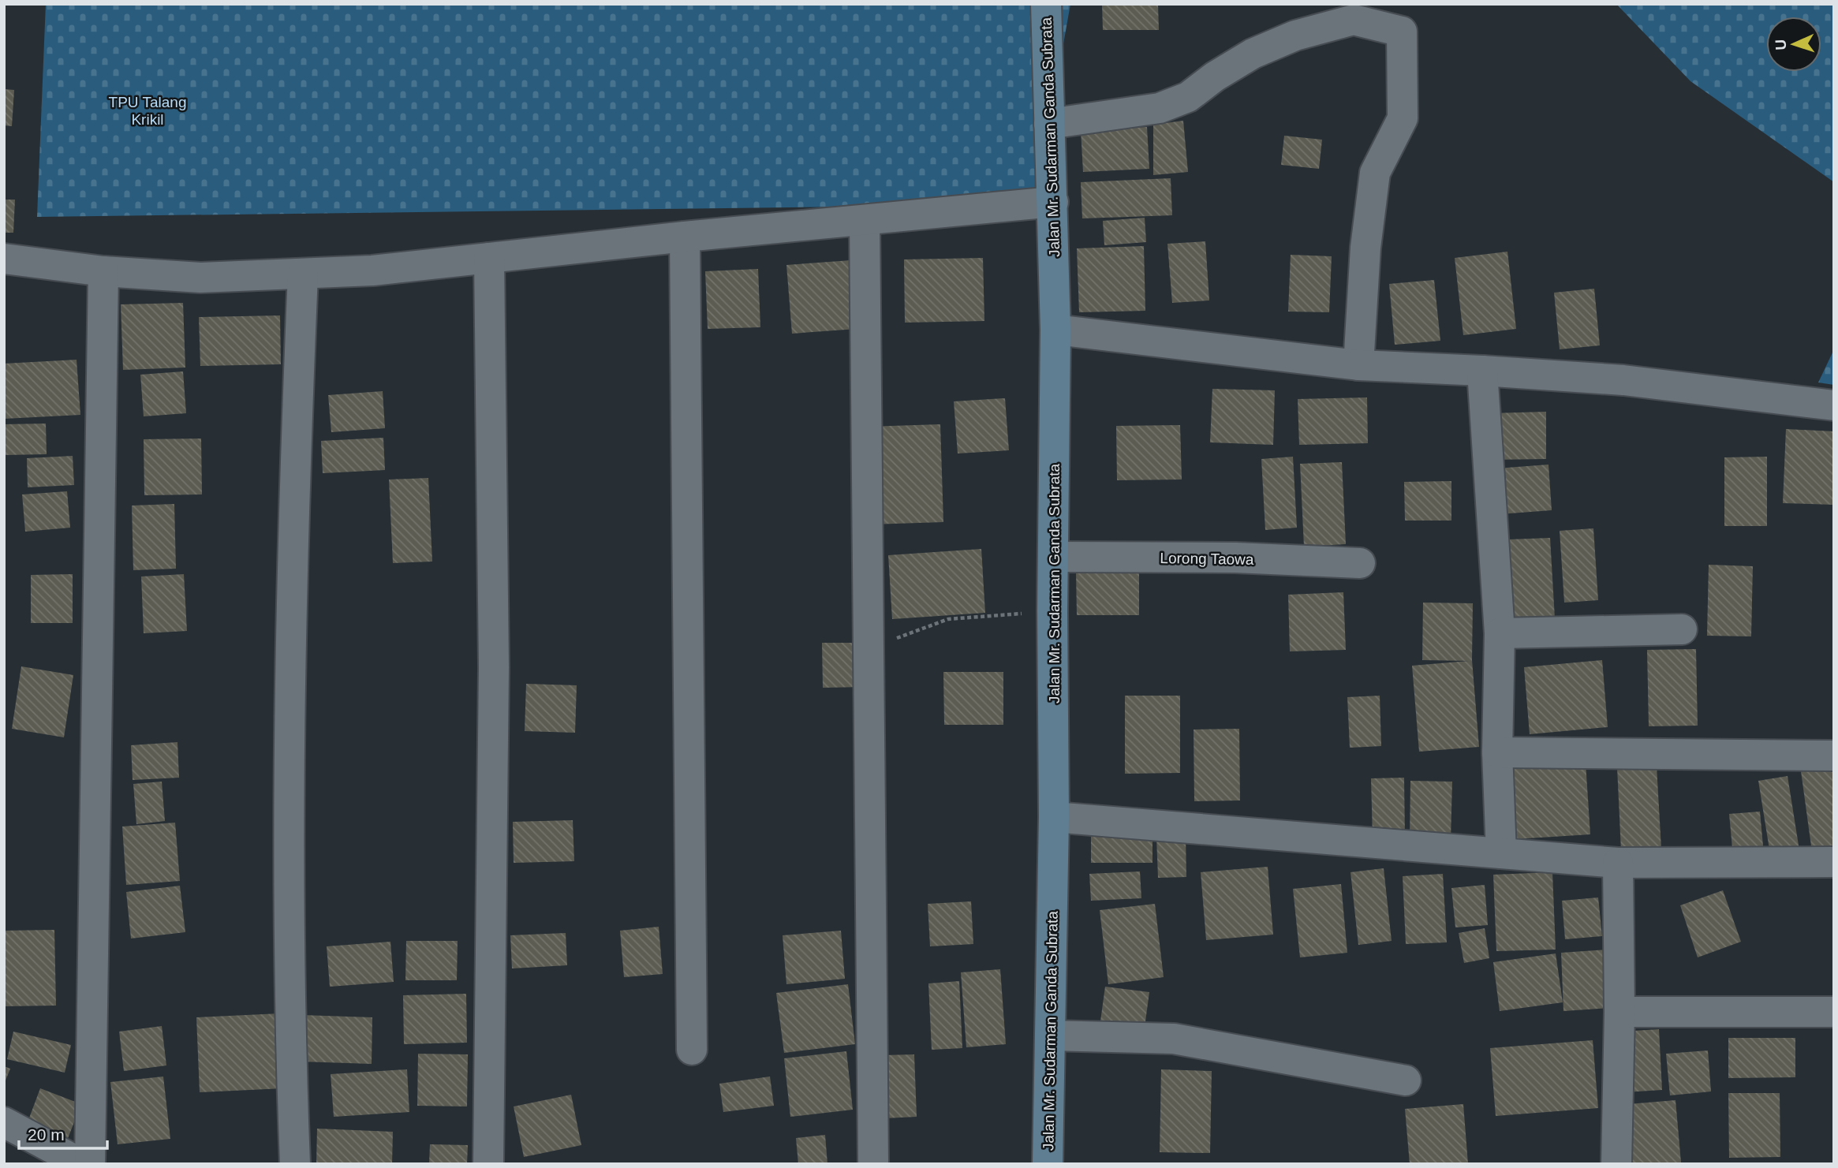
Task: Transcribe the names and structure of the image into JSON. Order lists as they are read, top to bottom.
{
  "streets": {
    "street": ["Jalan Mr. Sudarman Ganda Subrata", "Lorong Taowa"]
  },
  "crossings": [
    ["Jalan Mr. Sudarman Ganda Subrata", "Lorong Taowa"]
  ],
  "parks": ["TPU Talang Krikil"],
  "scale_bar": "20 m",
  "north": "left"
}
